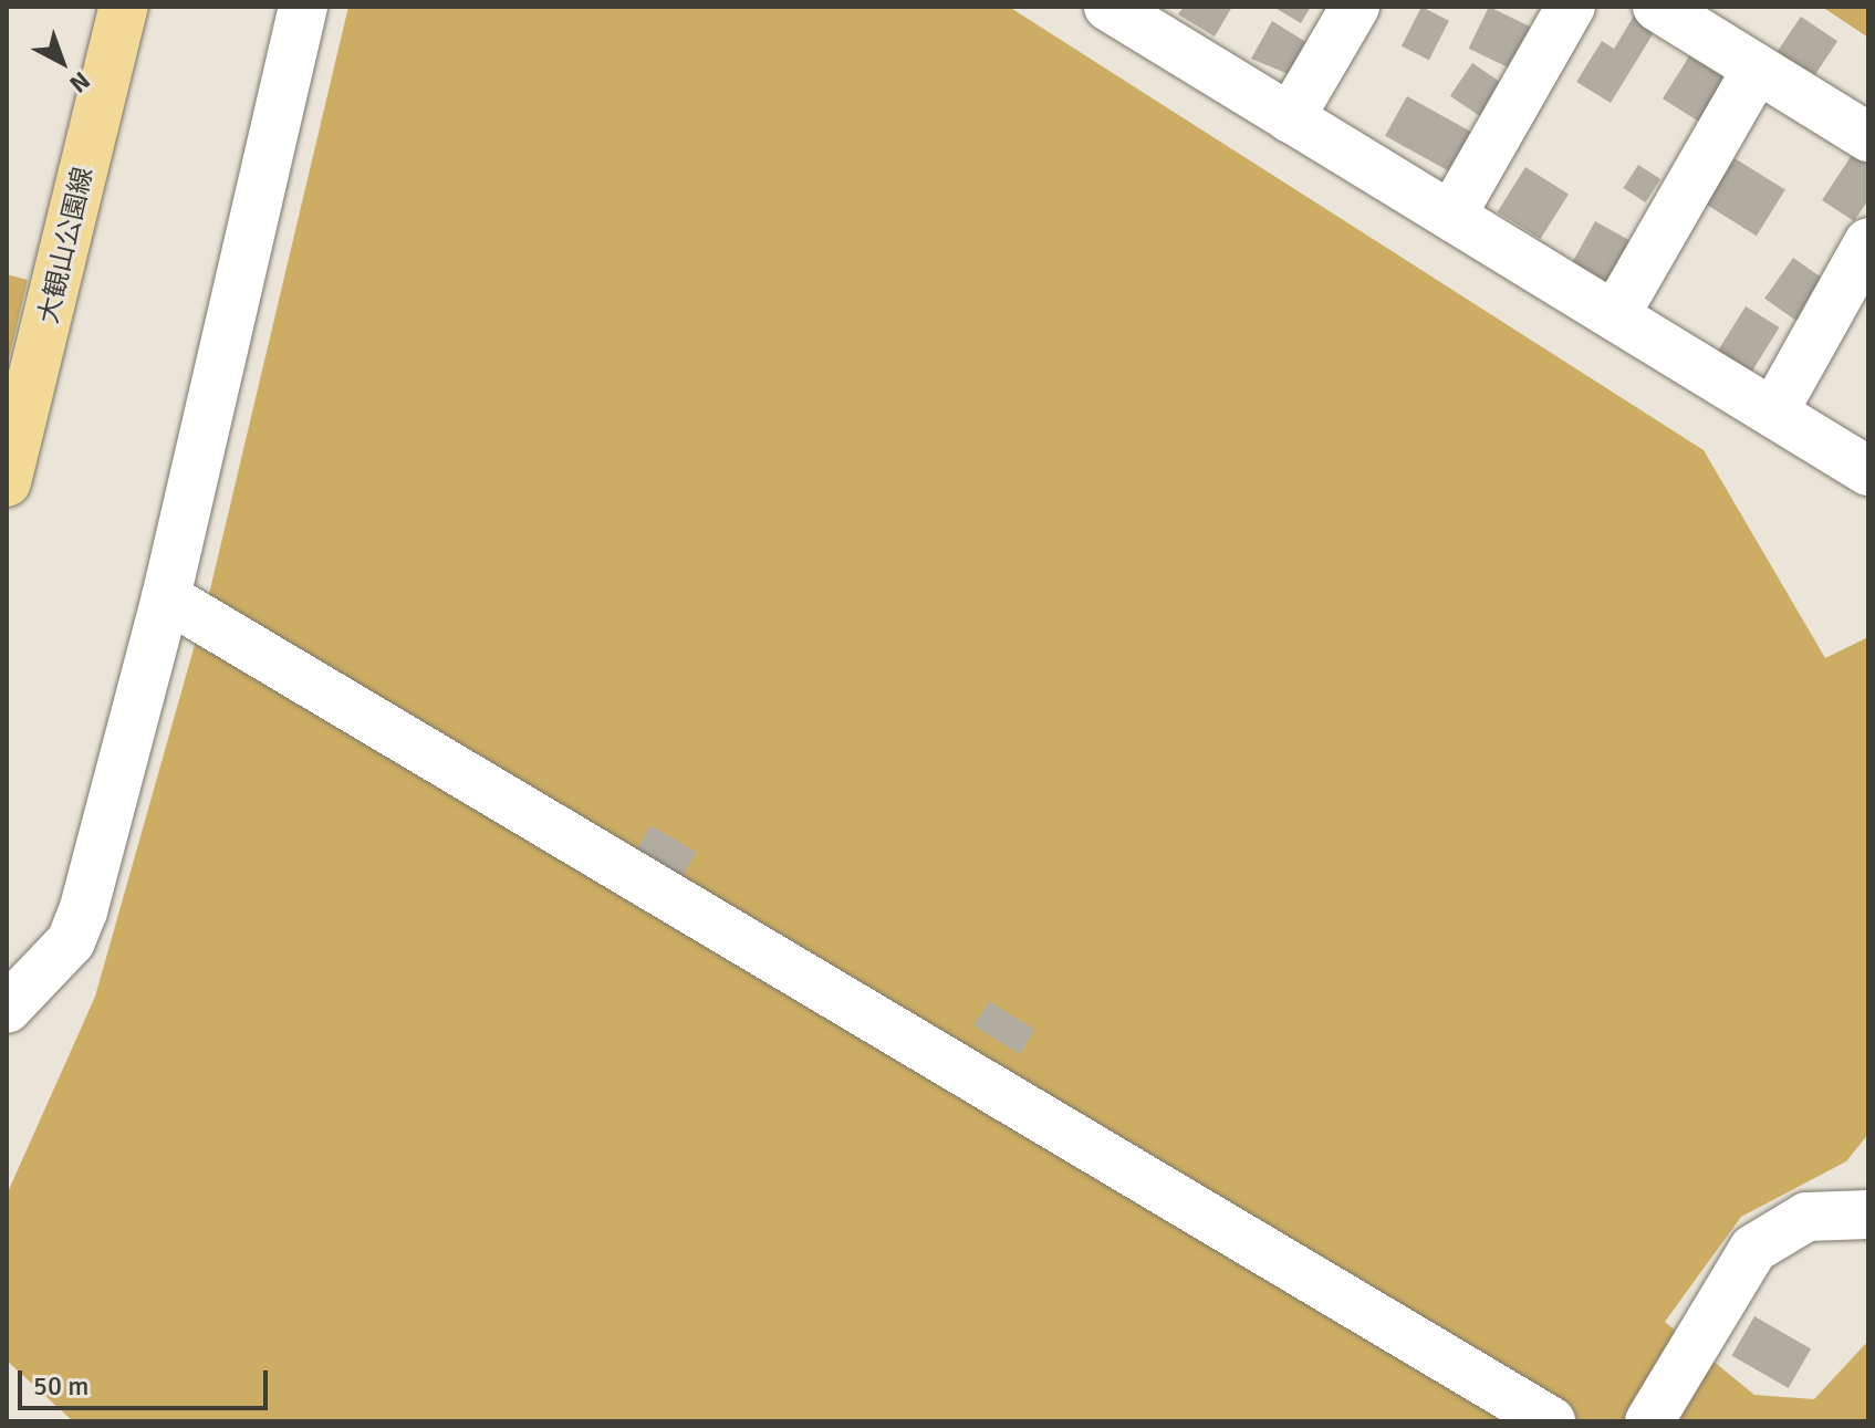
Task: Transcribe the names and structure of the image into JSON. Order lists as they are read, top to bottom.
{
  "streets": {
    "main road": ["大観山公園線"]
  },
  "scale_bar": "50 m",
  "north": "bottom right"
}
